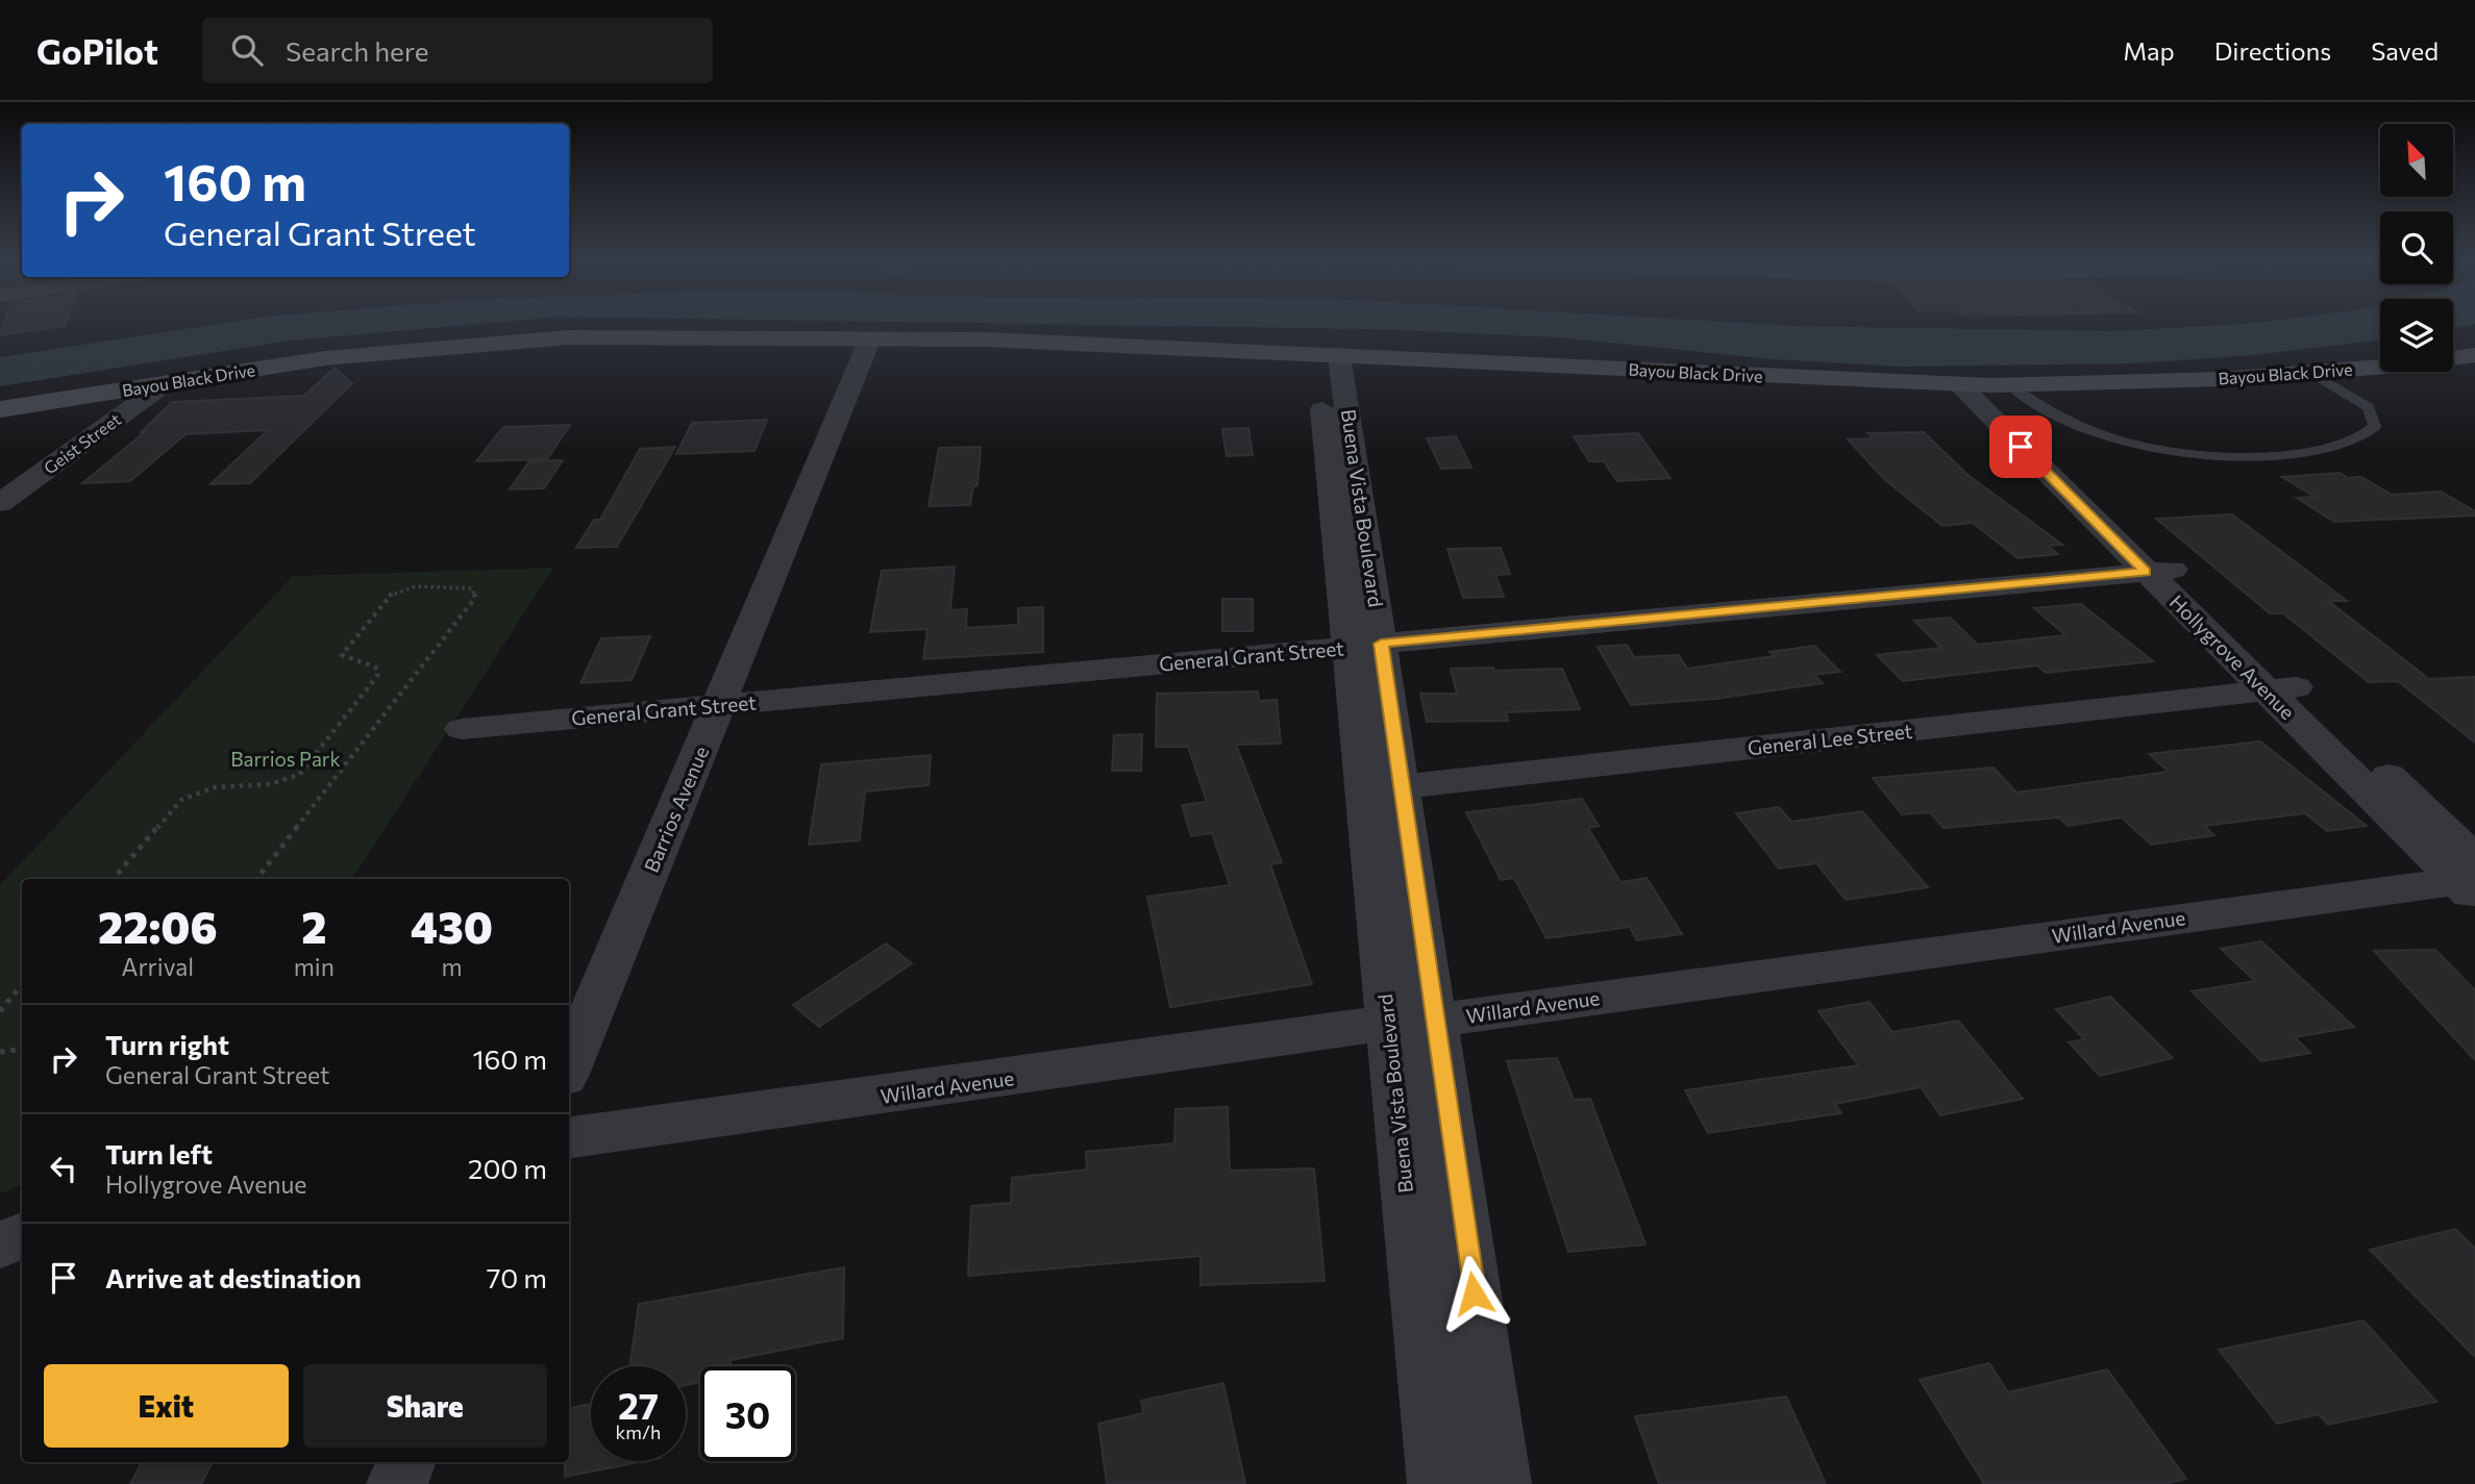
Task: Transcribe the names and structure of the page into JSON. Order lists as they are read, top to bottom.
{
  "streets": {
    "main road": ["Bayou Black Drive"],
    "street": [
      "Geist Street",
      "Buena Vista Boulevard",
      "General Grant Street",
      "Hollygrove Avenue",
      "General Lee Street",
      "Barrios Avenue",
      "Willard Avenue"
    ]
  },
  "crossings": [
    ["Bayou Black Drive", "Geist Street"],
    ["Bayou Black Drive", "Buena Vista Boulevard"],
    ["Bayou Black Drive", "Hollygrove Avenue"],
    ["Bayou Black Drive", "Barrios Avenue"],
    ["Buena Vista Boulevard", "General Grant Street"],
    ["Buena Vista Boulevard", "General Lee Street"],
    ["Buena Vista Boulevard", "Willard Avenue"],
    ["General Grant Street", "Hollygrove Avenue"],
    ["General Grant Street", "Barrios Avenue"],
    ["Hollygrove Avenue", "General Lee Street"],
    ["Hollygrove Avenue", "Willard Avenue"]
  ],
  "parks": ["Barrios Park"],
  "north": "top left",
  "page": {
    "header": "GoPilot",
    "search": "Search here",
    "nav": ["Map", "Directions", "Saved"],
    "turn": ["160 m", "General Grant Street"],
    "eta": [
      "22:06",
      "Arrival",
      "2",
      "min",
      "430",
      "m"
    ],
    "list": [
      {
        "name": "Turn right",
        "note": "General Grant Street",
        "value": "160 m"
      },
      {
        "name": "Turn left",
        "note": "Hollygrove Avenue",
        "value": "200 m"
      },
      {
        "name": "Arrive at destination",
        "value": "70 m"
      }
    ],
    "buttons": ["Exit", "Share"],
    "speed": "27 km/h",
    "limit": "30"
  }
}
